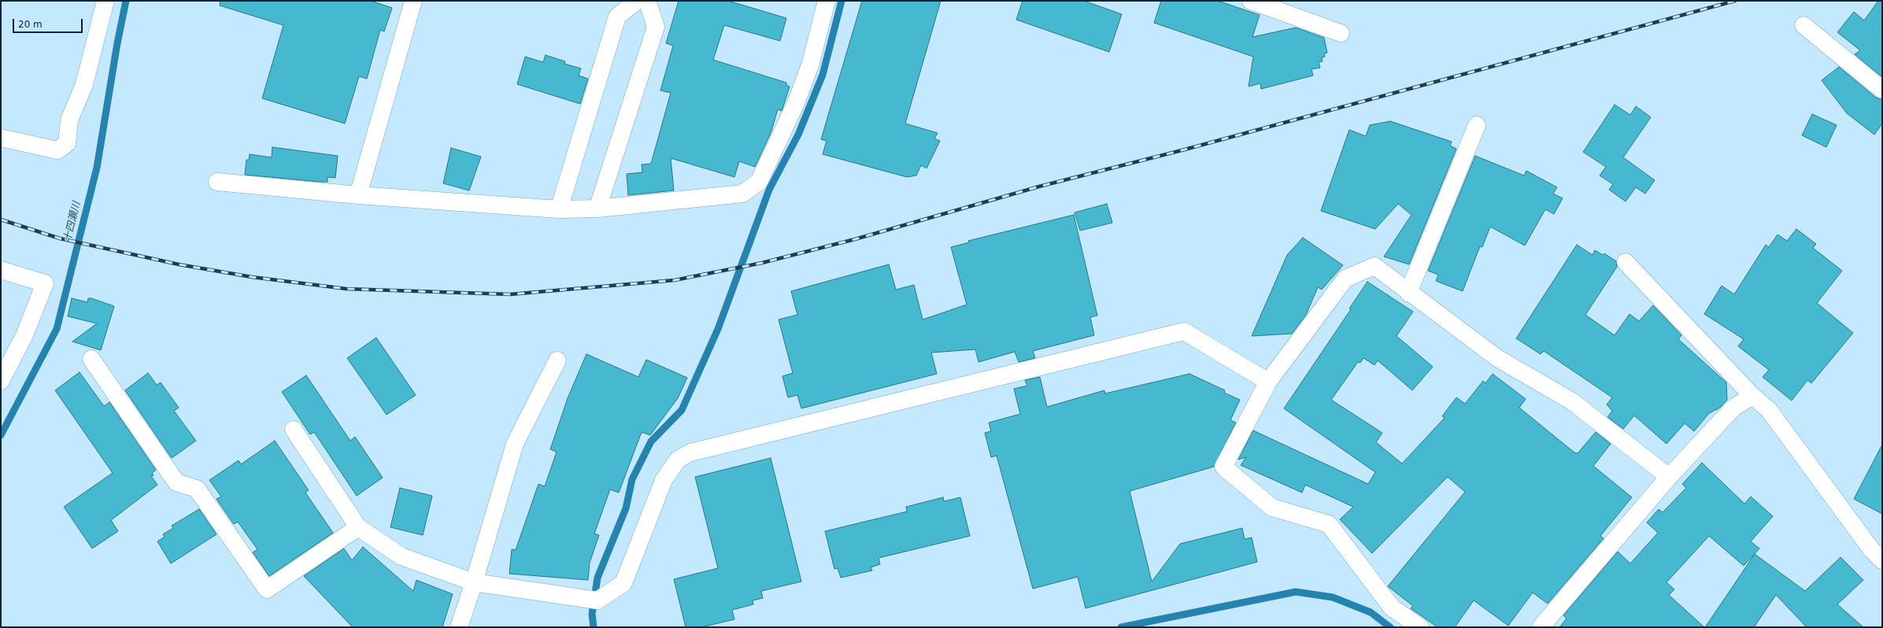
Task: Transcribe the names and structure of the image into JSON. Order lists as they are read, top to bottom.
{
  "water": ["十四瀬川"],
  "scale_bar": "20 m"
}
